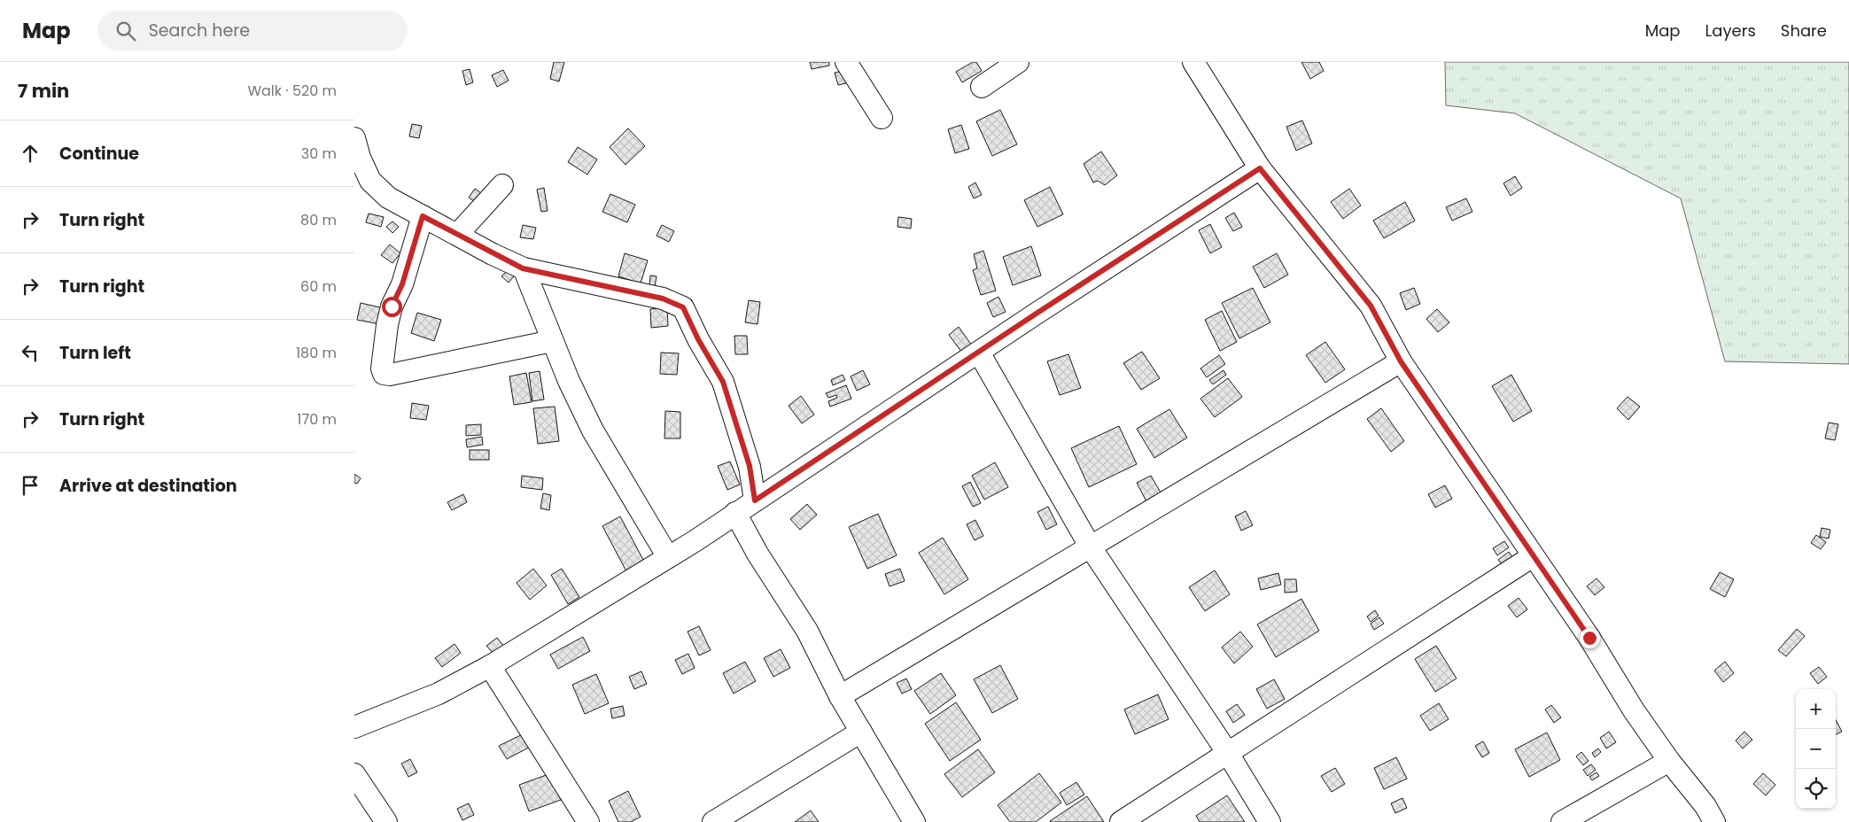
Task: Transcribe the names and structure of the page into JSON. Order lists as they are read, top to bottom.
{
  "page": {
    "header": "Map",
    "search": "Search here",
    "nav": ["Map", "Layers", "Share"],
    "heading": ["7 min", "Walk · 520 m"],
    "list": [
      ["Continue", "30 m"],
      ["Turn right", "80 m"],
      ["Turn right", "60 m"],
      ["Turn left", "180 m"],
      ["Turn right", "170 m"],
      "Arrive at destination"
    ],
    "map_buttons": ["+", "−"]
  }
}
